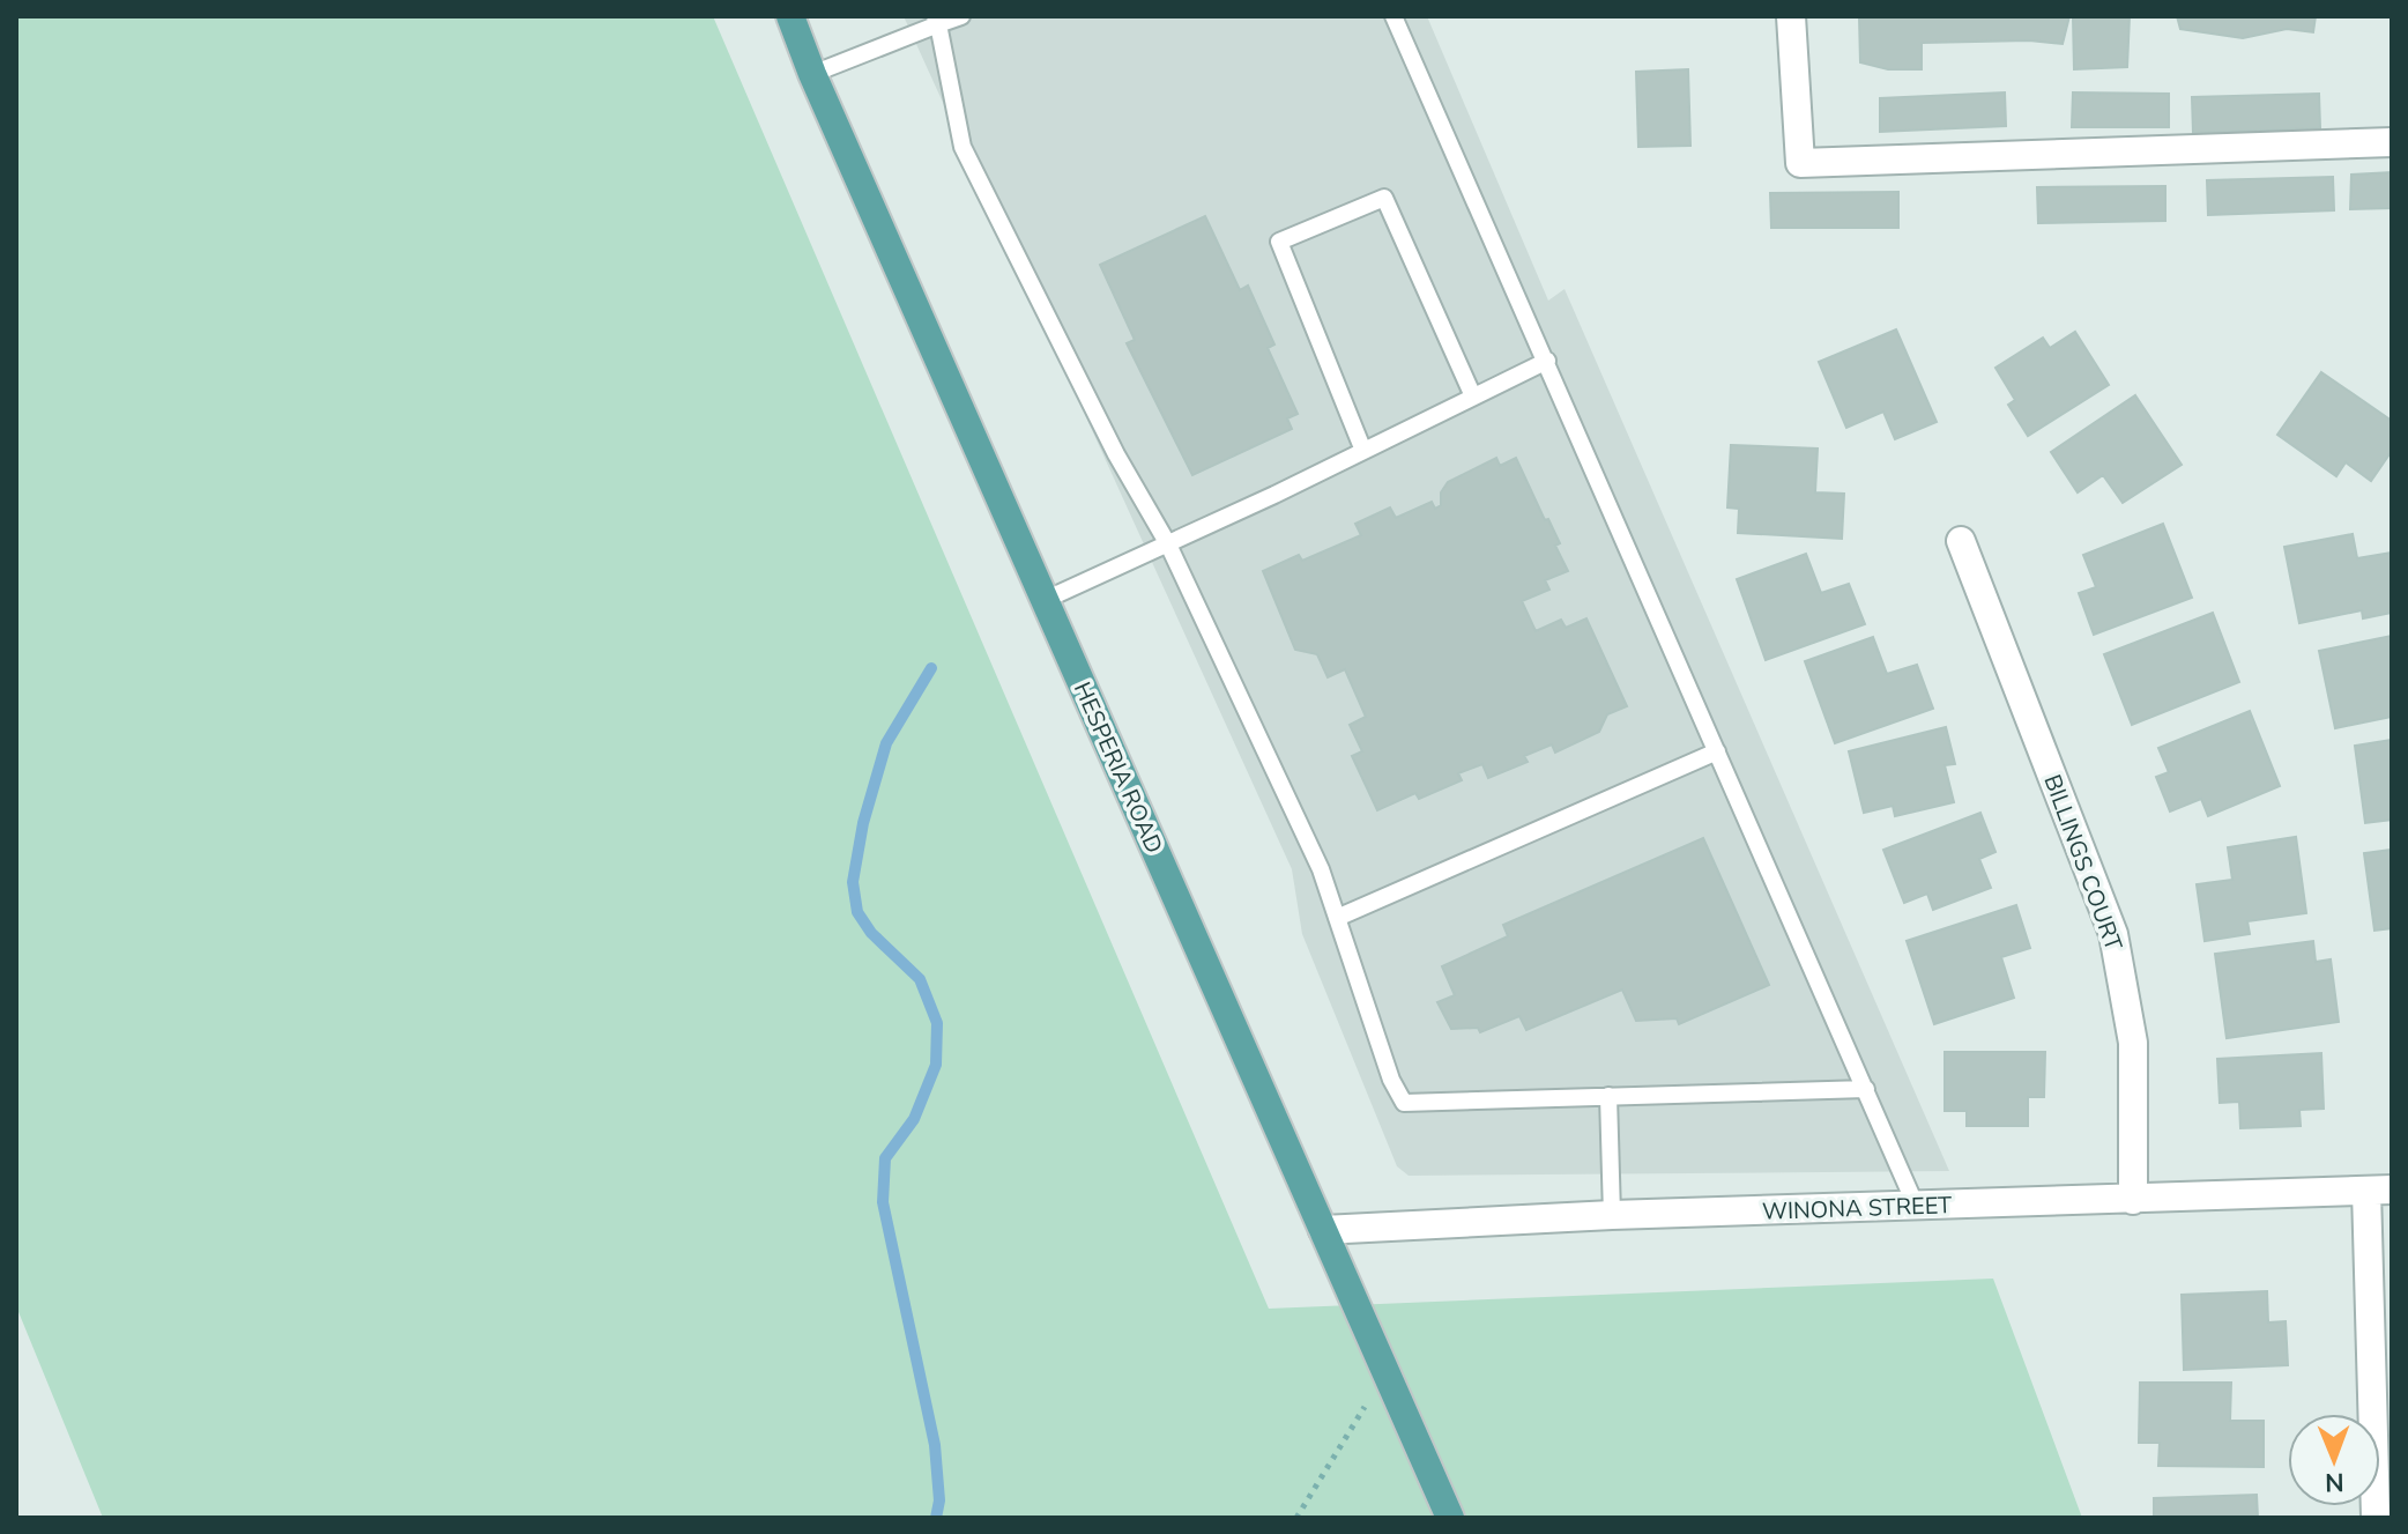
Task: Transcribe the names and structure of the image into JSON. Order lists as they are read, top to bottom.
{
  "streets": {
    "main road": ["HESPERIA ROAD"],
    "street": ["BILLINGS COURT", "WINONA STREET"]
  },
  "crossings": [
    ["HESPERIA ROAD", "WINONA STREET"],
    ["BILLINGS COURT", "WINONA STREET"]
  ],
  "north": "bottom"
}
